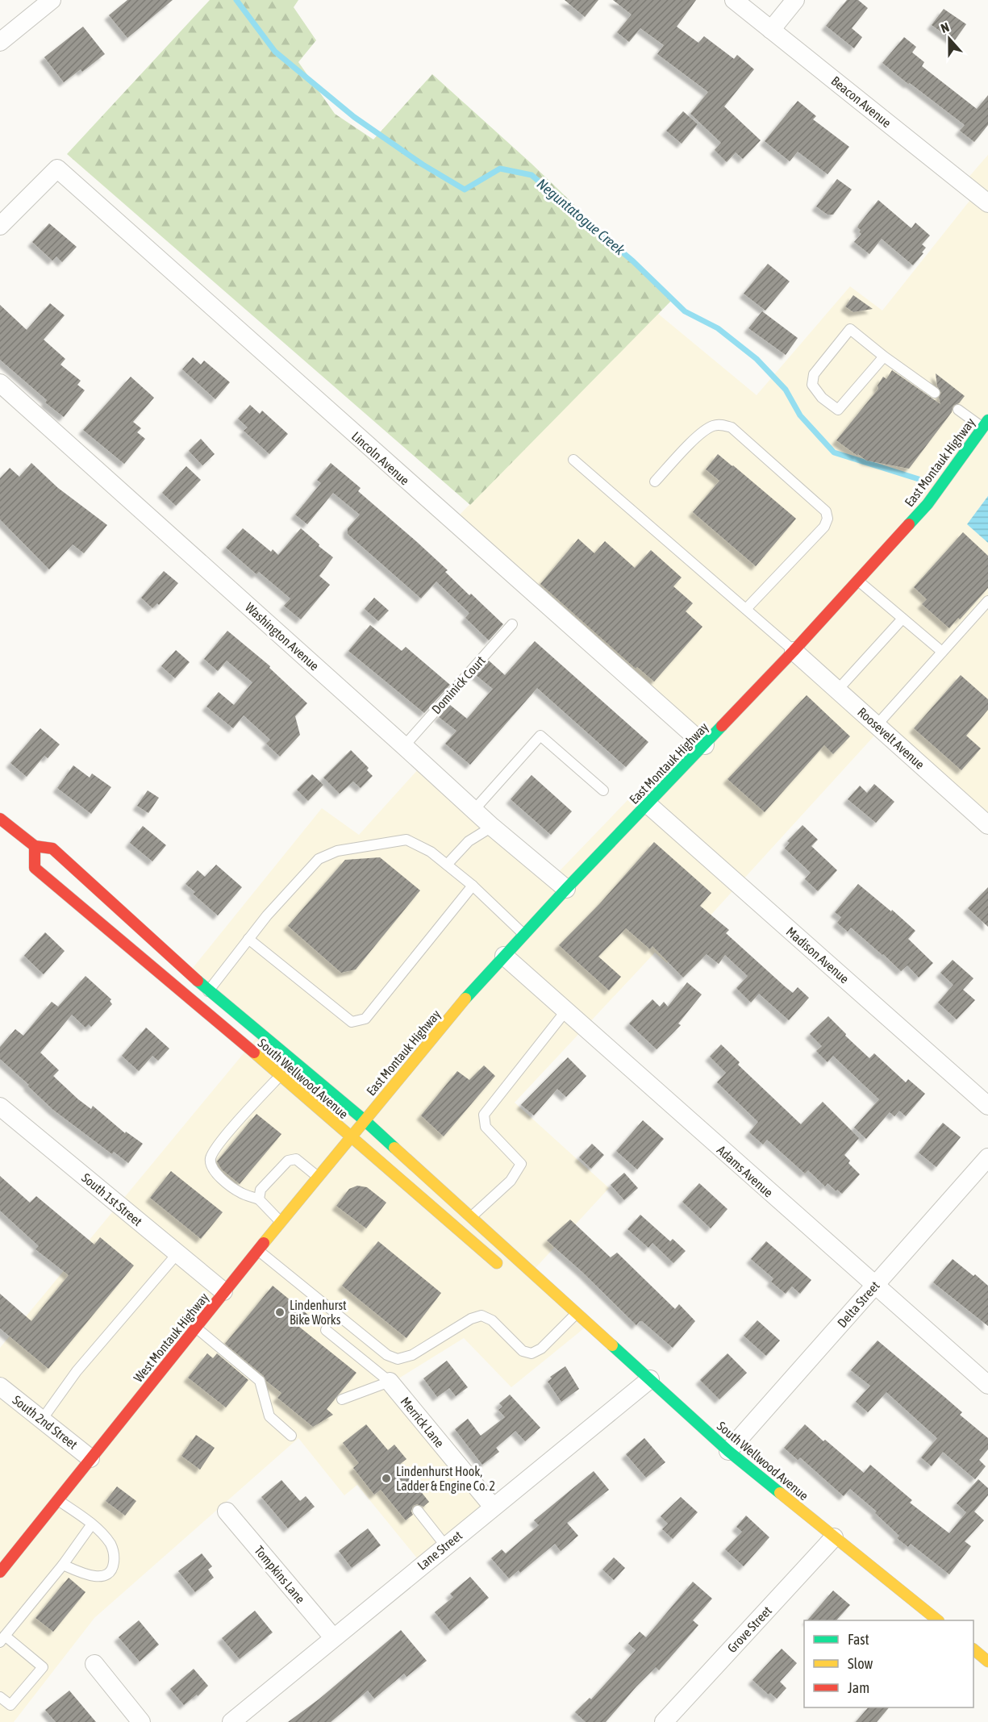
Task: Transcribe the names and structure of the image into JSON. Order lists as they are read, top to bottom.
{
  "streets": {
    "main road": ["East Montauk Highway", "South Wellwood Avenue", "West Montauk Highway"],
    "street": [
      "Beacon Avenue",
      "Lincoln Avenue",
      "Washington Avenue",
      "Roosevelt Avenue",
      "Madison Avenue",
      "Adams Avenue",
      "South 1st Street",
      "Delta Street",
      "South 2nd Street",
      "Merrick Lane",
      "Lane Street",
      "Tompkins Lane",
      "Grove Street"
    ],
    "lane": ["Dominick Court"]
  },
  "crossings": [
    ["Lincoln Avenue", "East Montauk Highway"],
    ["East Montauk Highway", "Washington Avenue"],
    ["East Montauk Highway", "Roosevelt Avenue"],
    ["East Montauk Highway", "Madison Avenue"],
    ["East Montauk Highway", "South Wellwood Avenue"],
    ["East Montauk Highway", "Adams Avenue"],
    ["East Montauk Highway", "West Montauk Highway"],
    ["Washington Avenue", "Dominick Court"],
    ["South Wellwood Avenue", "Delta Street"],
    ["South Wellwood Avenue", "West Montauk Highway"],
    ["South Wellwood Avenue", "Lane Street"],
    ["South Wellwood Avenue", "Grove Street"],
    ["Adams Avenue", "Delta Street"],
    ["South 1st Street", "West Montauk Highway"],
    ["West Montauk Highway", "South 2nd Street"],
    ["Merrick Lane", "Lane Street"],
    ["Lane Street", "Tompkins Lane"]
  ],
  "water": ["Neguntatogue Creek"],
  "places": ["Lindenhurst Bike Works", "Lindenhurst Hook, Ladder & Engine Co. 2"],
  "legend": ["Fast", "Slow", "Jam"],
  "north": "top"
}
